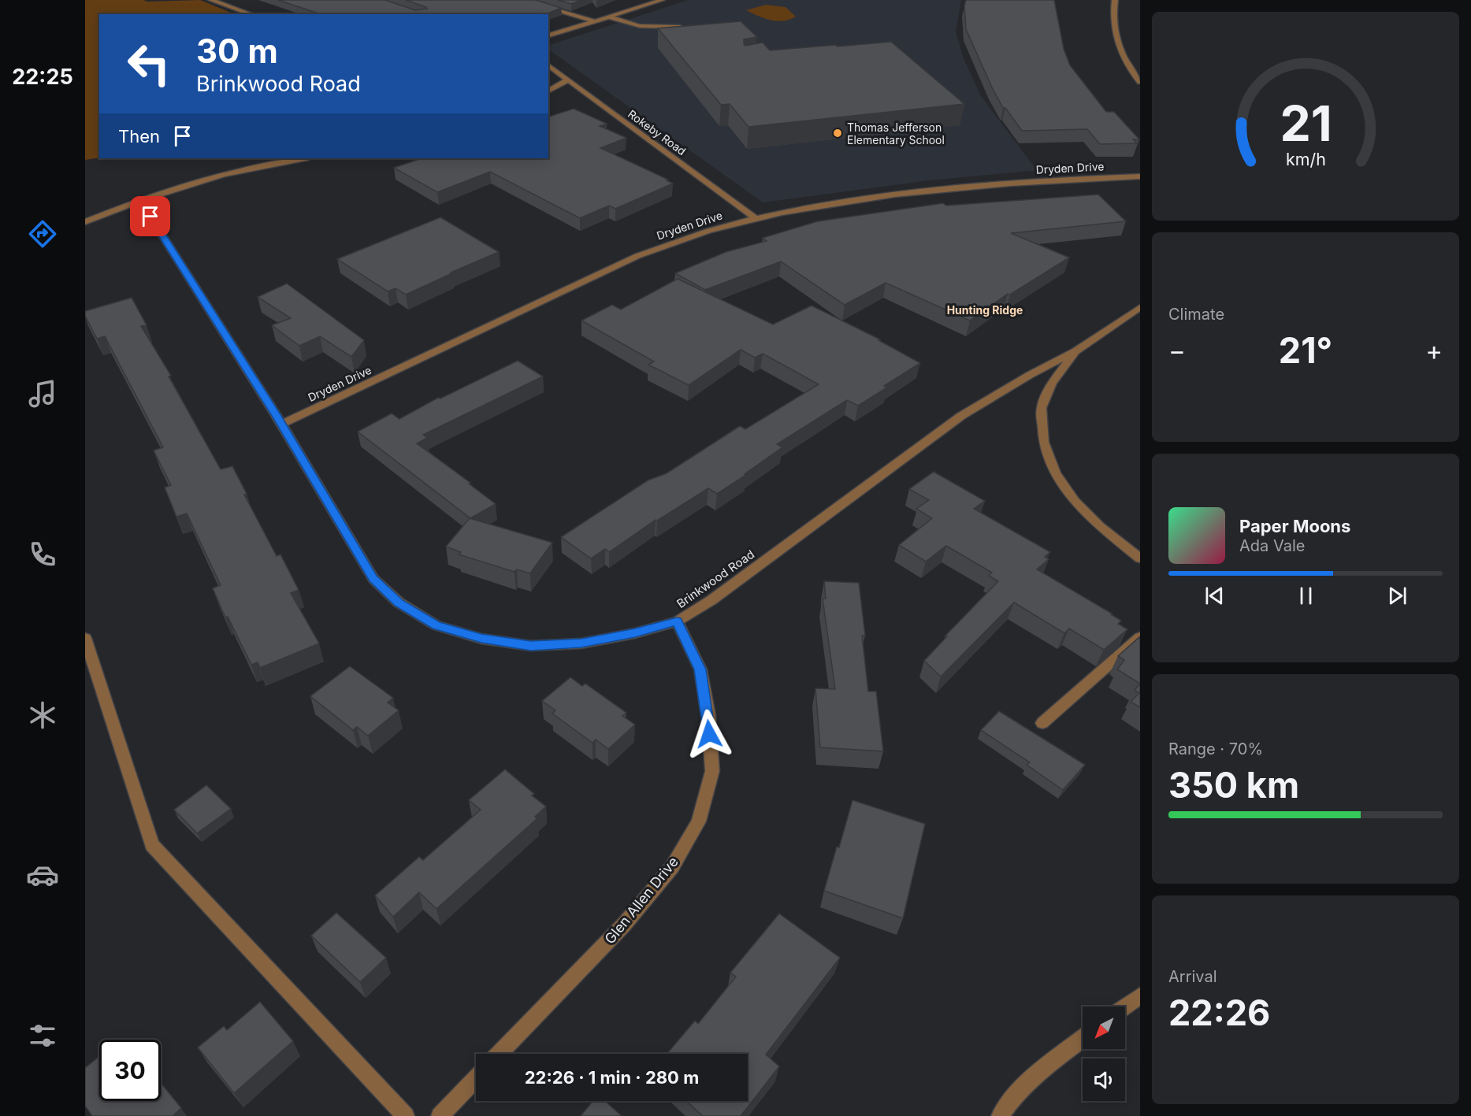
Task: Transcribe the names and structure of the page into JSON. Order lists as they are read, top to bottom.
{
  "streets": {
    "street": [
      "Rokeby Road",
      "Dryden Drive",
      "Brinkwood Road",
      "Glen Allen Drive"
    ]
  },
  "crossings": [
    ["Rokeby Road", "Dryden Drive"],
    ["Dryden Drive", "Brinkwood Road"],
    ["Brinkwood Road", "Glen Allen Drive"]
  ],
  "districts": ["Hunting Ridge"],
  "places": ["Thomas Jefferson Elementary School"],
  "north": "bottom left",
  "page": {
    "tabs": "22:25",
    "turn": ["30 m", "Brinkwood Road"],
    "then": "Then",
    "tile": [
      "Climate",
      ["Range · 70%", "350 km"],
      ["Arrival", "22:26"]
    ],
    "heat": ["−", "21°", "+"],
    "song": ["Paper Moons", "Ada Vale"],
    "limit": "30",
    "trip": "22:26 · 1 min · 280 m",
    "gauge": ["21", "km/h"]
  }
}
